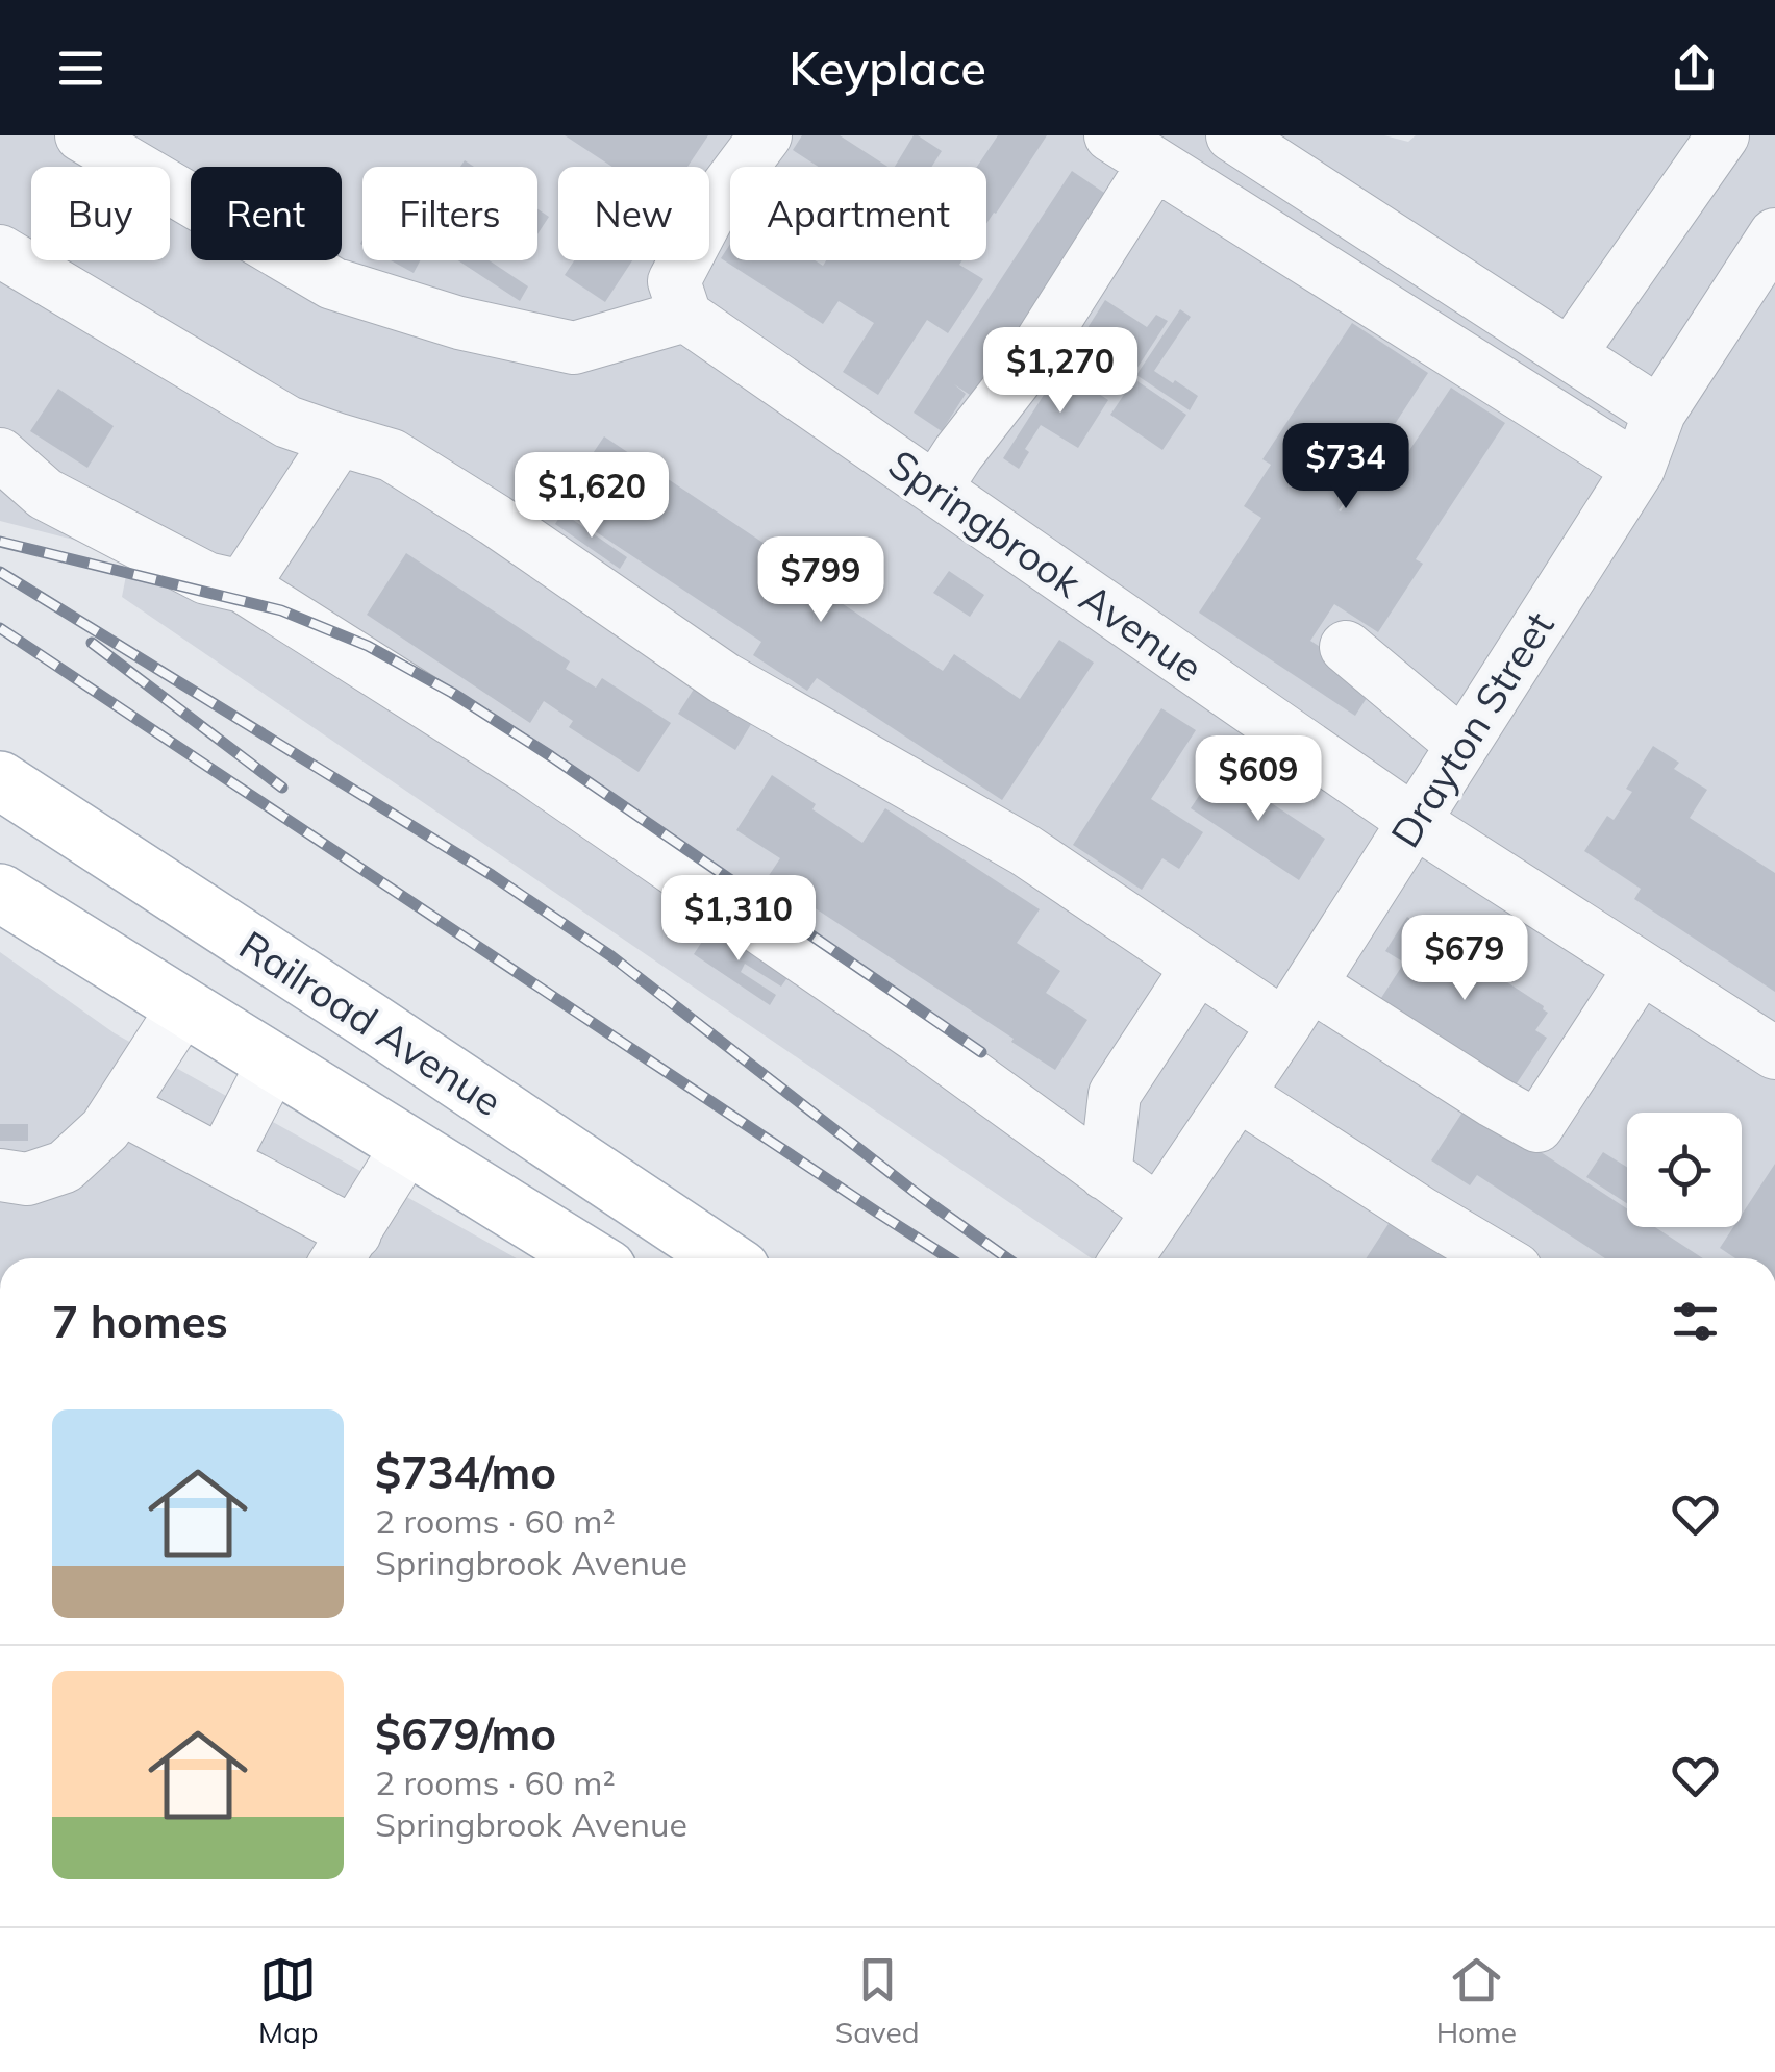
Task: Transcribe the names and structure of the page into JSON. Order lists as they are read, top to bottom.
{
  "streets": {
    "main road": ["Railroad Avenue"],
    "street": ["Springbrook Avenue", "Drayton Street"]
  },
  "crossings": [
    ["Springbrook Avenue", "Drayton Street"]
  ],
  "page": {
    "header": "Keyplace",
    "chip": [
      "Buy",
      "Rent",
      "Filters",
      "New",
      "Apartment"
    ],
    "price": [
      "$1,270",
      "$734",
      "$1,620",
      "$799",
      "$609",
      "$1,310",
      "$679"
    ],
    "heading": "7 homes",
    "list": [
      {
        "name": "$734/mo",
        "note": "2 rooms · 60 m² · Springbrook Avenue"
      },
      {
        "name": "$679/mo",
        "note": "2 rooms · 60 m² · Springbrook Avenue"
      }
    ],
    "tabs": ["Map", "Saved", "Home"]
  }
}
